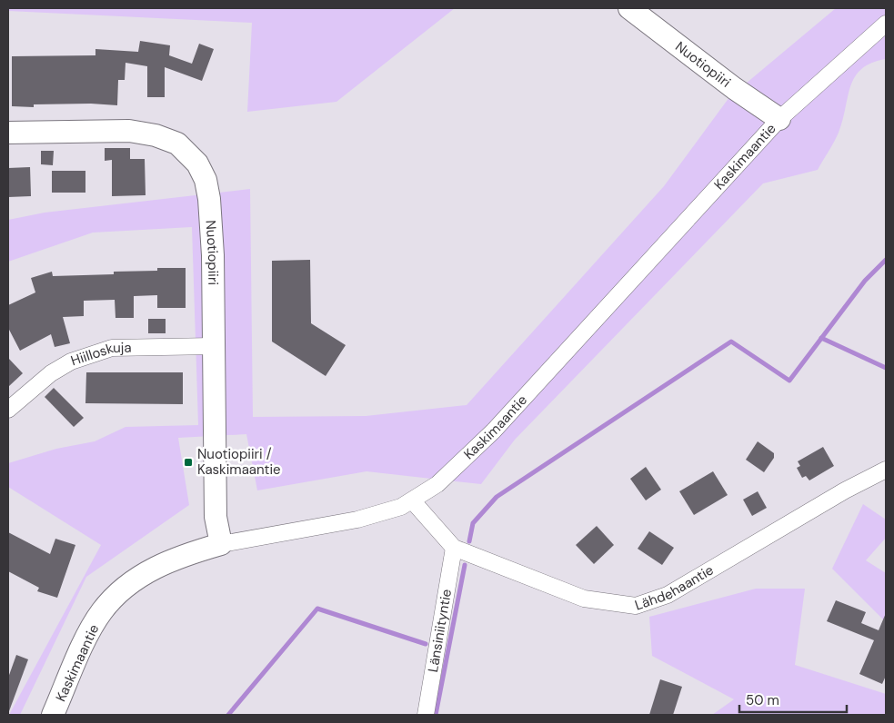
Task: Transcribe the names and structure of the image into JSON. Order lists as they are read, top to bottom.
{
  "streets": {
    "street": [
      "Nuotiopiiri",
      "Kaskimaantie",
      "Hiilloskuja",
      "Lähdehaantie",
      "Länsiniityntie"
    ]
  },
  "crossings": [
    ["Nuotiopiiri", "Kaskimaantie"],
    ["Nuotiopiiri", "Hiilloskuja"],
    ["Kaskimaantie", "Lähdehaantie"],
    ["Lähdehaantie", "Länsiniityntie"]
  ],
  "places": {
    "transit": ["Nuotiopiiri / Kaskimaantie"]
  },
  "scale_bar": "50 m"
}
